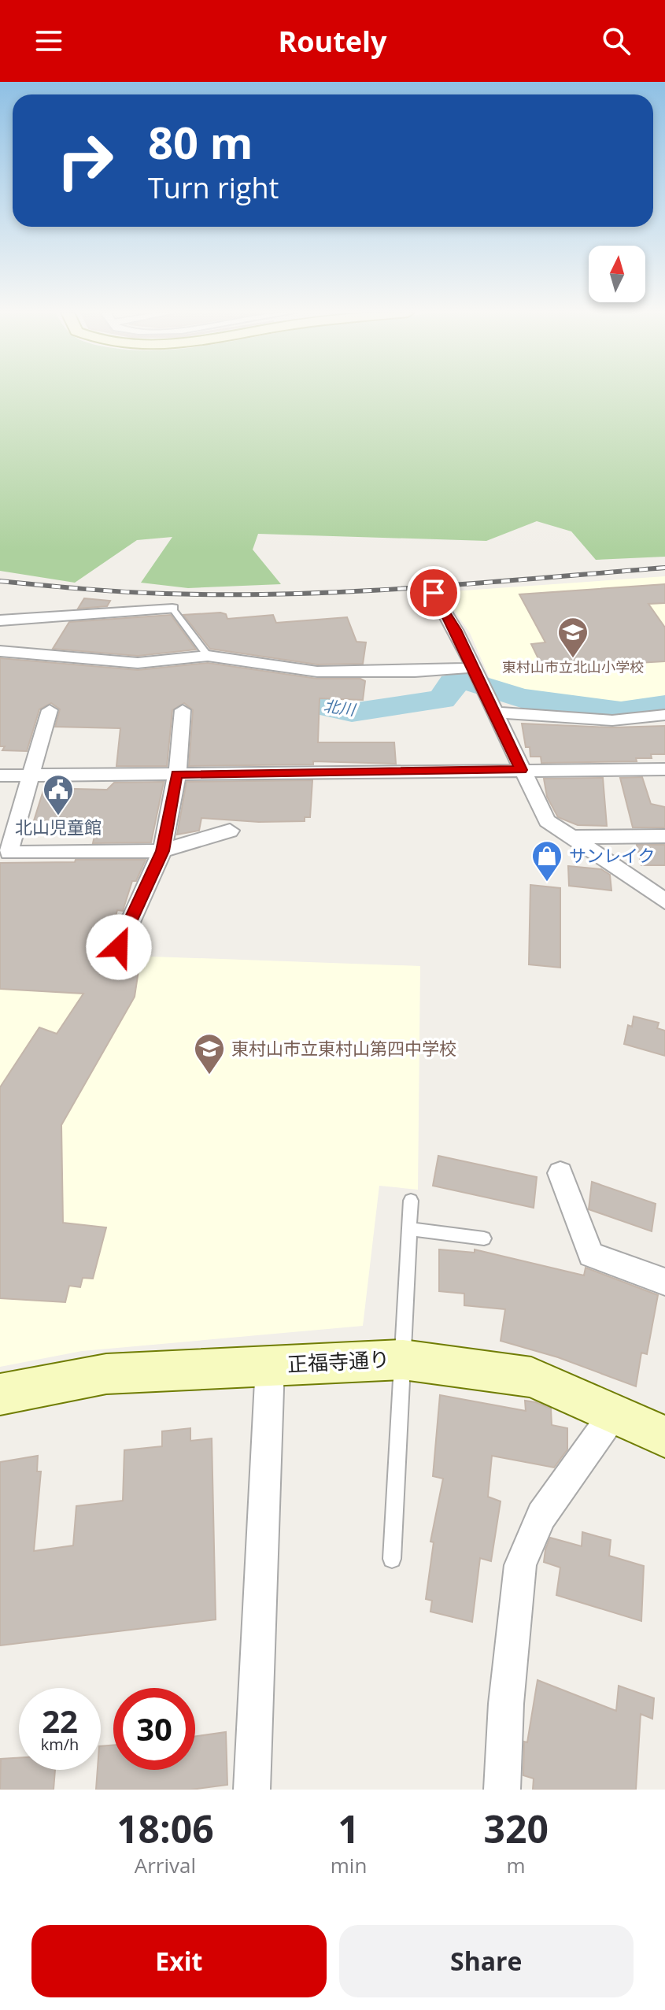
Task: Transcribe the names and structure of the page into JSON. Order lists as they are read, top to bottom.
{
  "streets": {
    "street": ["正福寺通り"]
  },
  "water": ["北川"],
  "places": {
    "school or university": ["東村山市立北山小学校", "東村山市立東村山第四中学校"],
    "public building": ["北山児童館"],
    "shop": ["サンレイク"]
  },
  "north": "top",
  "page": {
    "header": "Routely",
    "turn": ["80 m", "Turn right"],
    "speed": "22 km/h",
    "limit": "30",
    "eta": [
      "18:06",
      "Arrival",
      "1",
      "min",
      "320",
      "m"
    ],
    "buttons": ["Exit", "Share"]
  }
}
